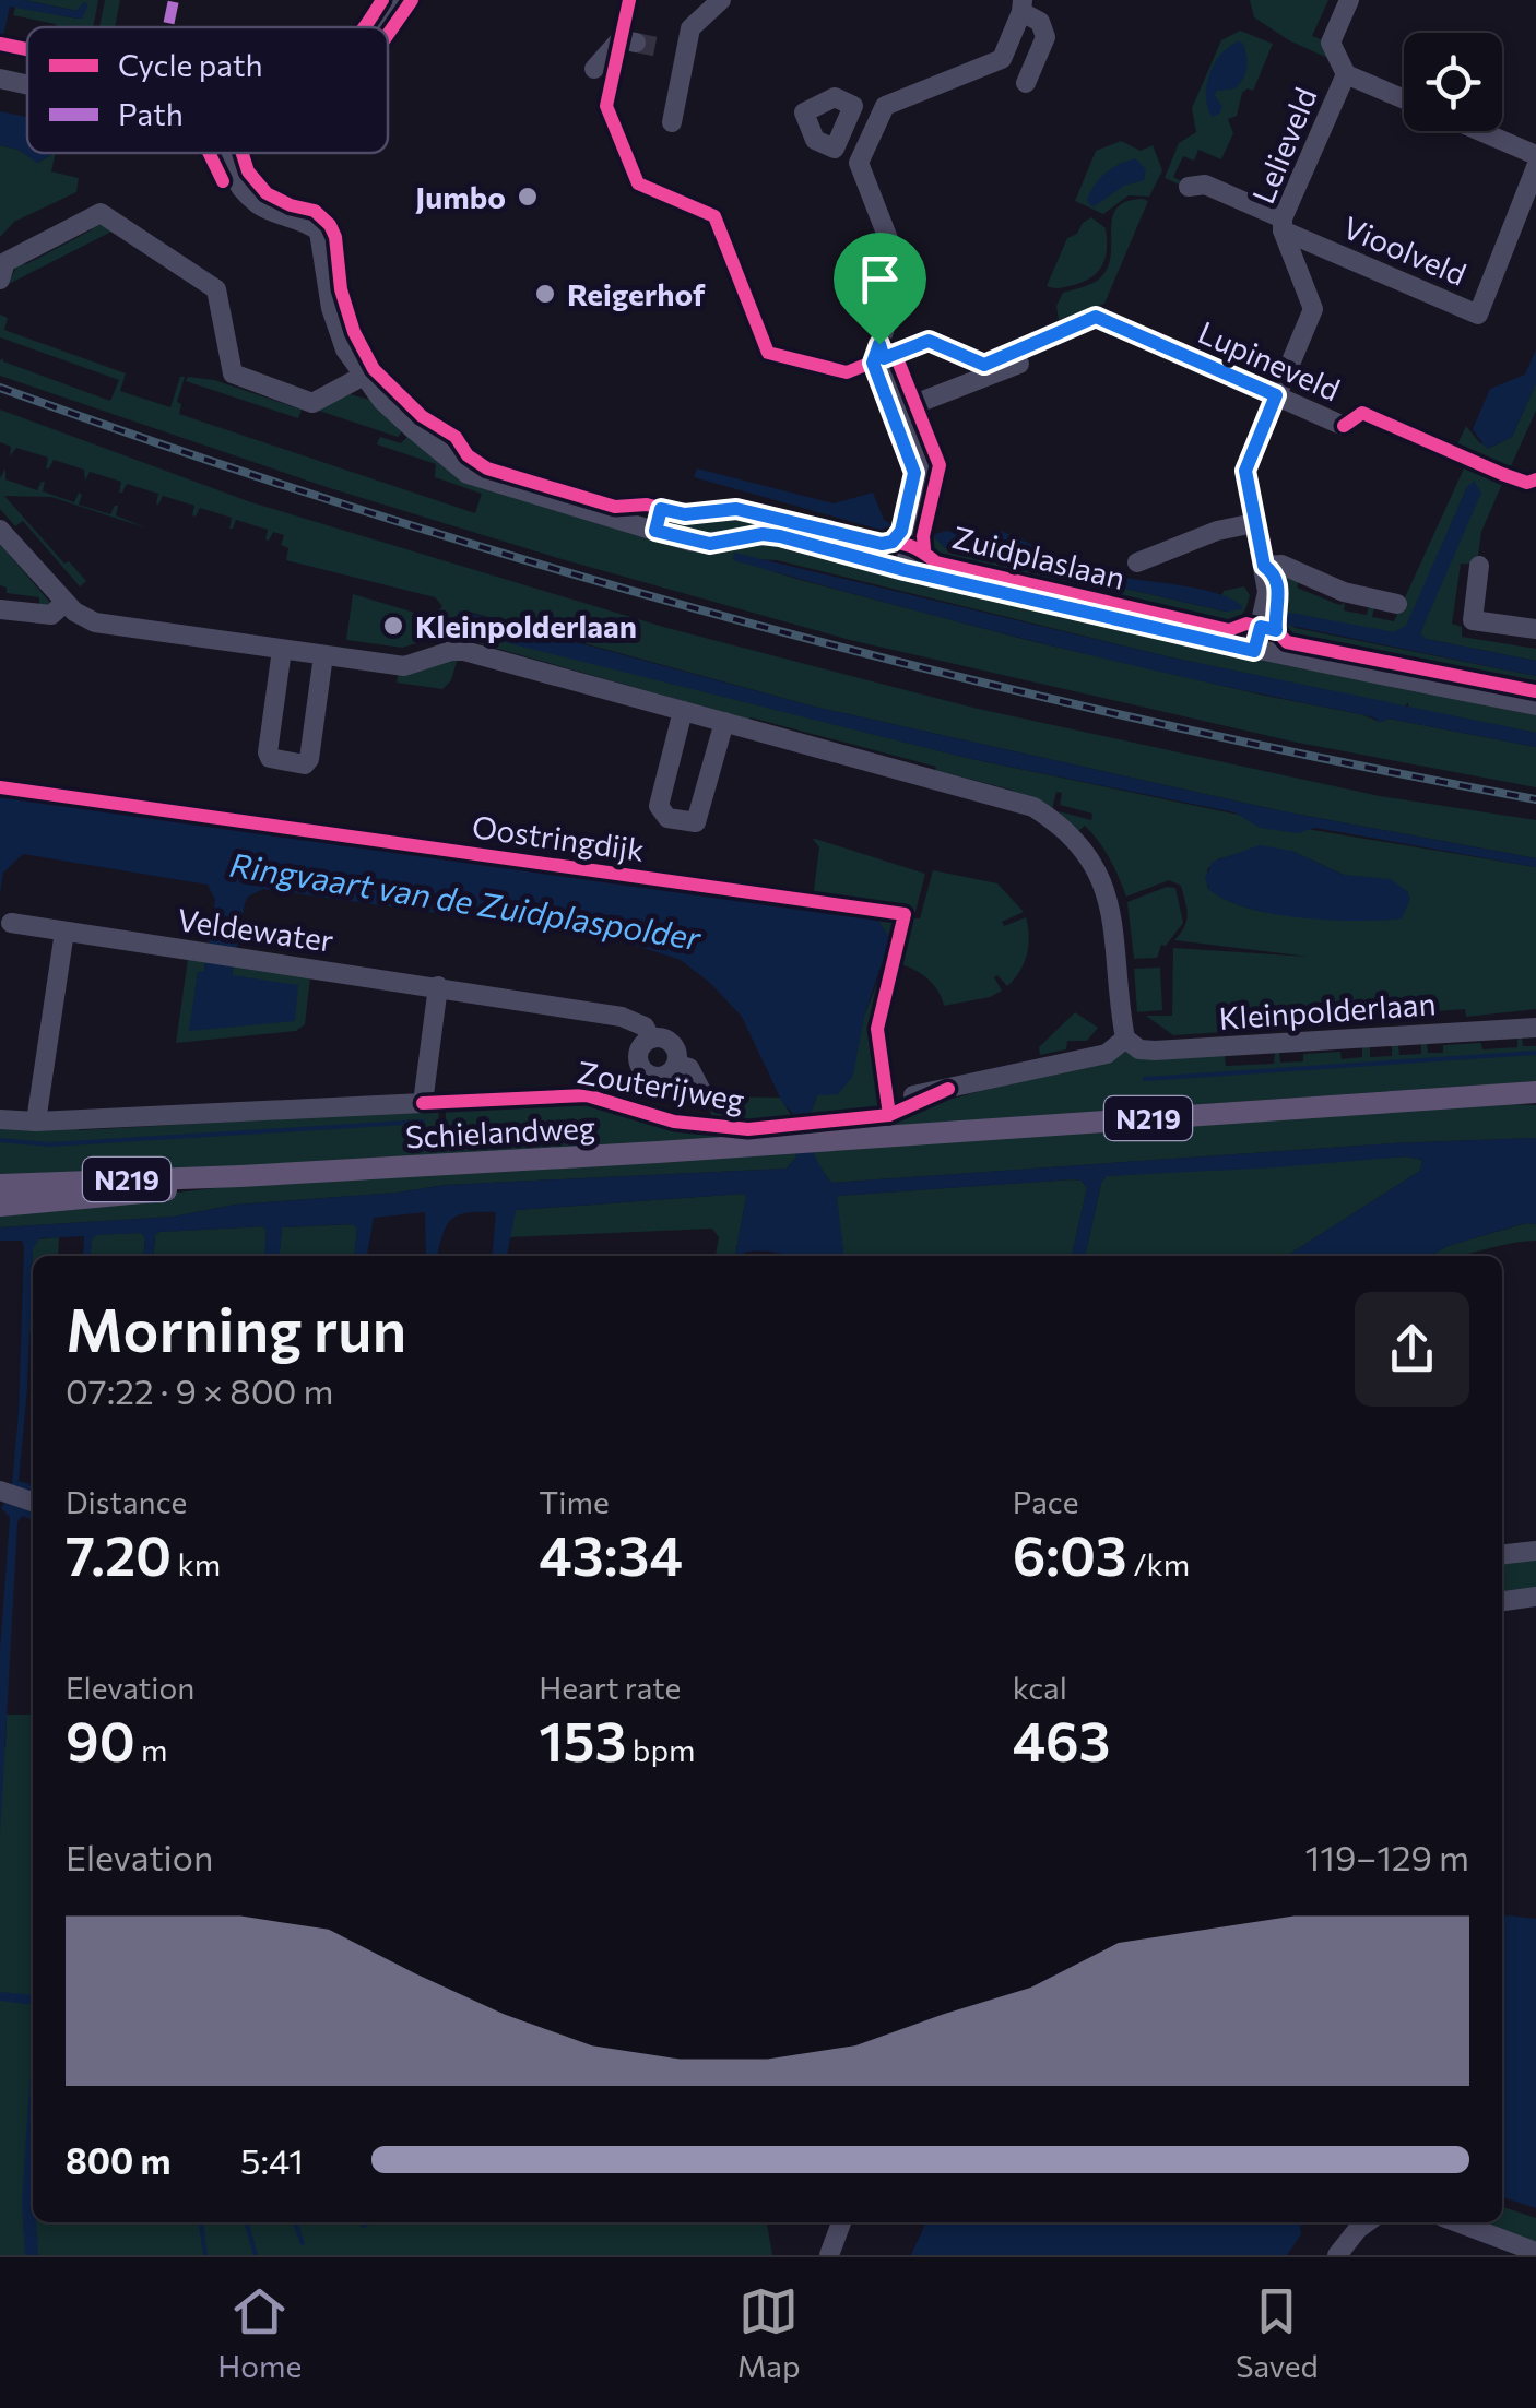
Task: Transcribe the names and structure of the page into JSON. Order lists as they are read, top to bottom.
{
  "streets": {
    "main road": ["N219", "Schielandweg"],
    "street": [
      "Lelieveld",
      "Vioolveld",
      "Lupineveld",
      "Zuidplaslaan",
      "Veldewater",
      "Kleinpolderlaan"
    ],
    "cycle path": ["Oostringdijk", "Zouterijweg"]
  },
  "crossings": [
    ["Lelieveld", "Vioolveld"],
    ["Lelieveld", "Lupineveld"],
    ["Lelieveld", "Zuidplaslaan"]
  ],
  "water": ["Ringvaart van de Zuidplaspolder"],
  "places": ["Jumbo", "Reigerhof", "Kleinpolderlaan"],
  "legend": ["Cycle path", "Path"],
  "page": {
    "heading": ["Morning run", "07:22 · 9 × 800 m"],
    "stats": [
      ["Distance", "7.20 km"],
      ["Time", "43:34"],
      ["Pace", "6:03 /km"],
      ["Elevation", "90 m"],
      ["Heart rate", "153 bpm"],
      ["kcal", "463"]
    ],
    "chart": ["Elevation", "119–129 m"],
    "list": [
      {
        "name": "800 m",
        "note": "5:41"
      }
    ],
    "tabs": ["Home", "Map", "Saved"]
  }
}
